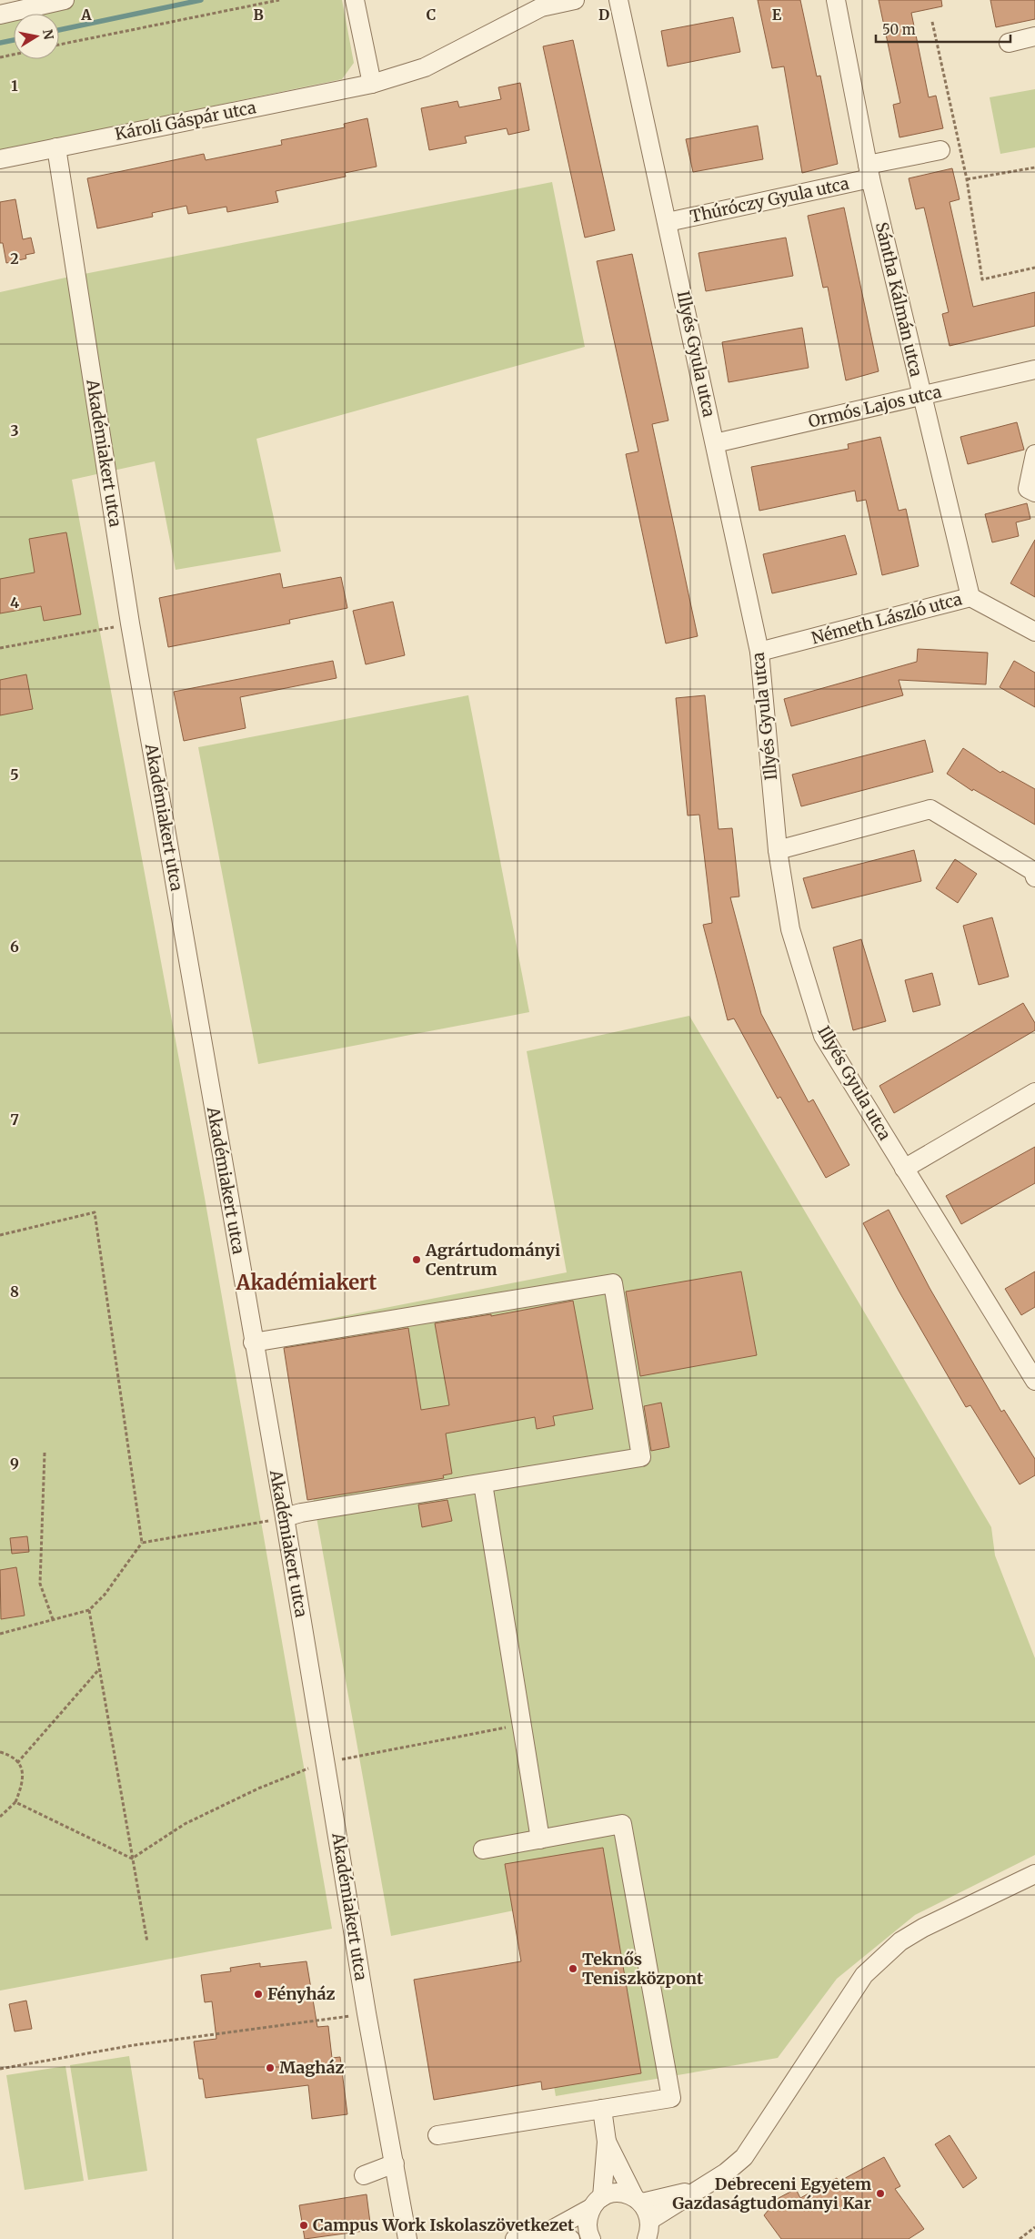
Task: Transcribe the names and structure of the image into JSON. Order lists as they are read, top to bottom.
{
  "streets": {
    "street": [
      "Károli Gáspár utca",
      "Thúróczy Gyula utca",
      "Sántha Kálmán utca",
      "Illyés Gyula utca",
      "Ormós Lajos utca",
      "Akadémiakert utca",
      "Németh László utca"
    ]
  },
  "crossings": [
    ["Károli Gáspár utca", "Akadémiakert utca"],
    ["Thúróczy Gyula utca", "Sántha Kálmán utca"],
    ["Thúróczy Gyula utca", "Illyés Gyula utca"],
    ["Sántha Kálmán utca", "Ormós Lajos utca"],
    ["Sántha Kálmán utca", "Németh László utca"],
    ["Illyés Gyula utca", "Ormós Lajos utca"],
    ["Illyés Gyula utca", "Németh László utca"]
  ],
  "districts": ["Akadémiakert"],
  "places": [
    "Agrártudományi Centrum",
    "Teknős Teniszközpont",
    "Fényház",
    "Magház",
    "Debreceni Egyetem Gazdaságtudományi Kar",
    "Campus Work Iskolaszövetkezet"
  ],
  "scale_bar": "50 m",
  "north": "right",
  "grid": {
    "columns": [
      "A",
      "B",
      "C",
      "D",
      "E"
    ],
    "rows": [
      "1",
      "2",
      "3",
      "4",
      "5",
      "6",
      "7",
      "8",
      "9"
    ]
  }
}
